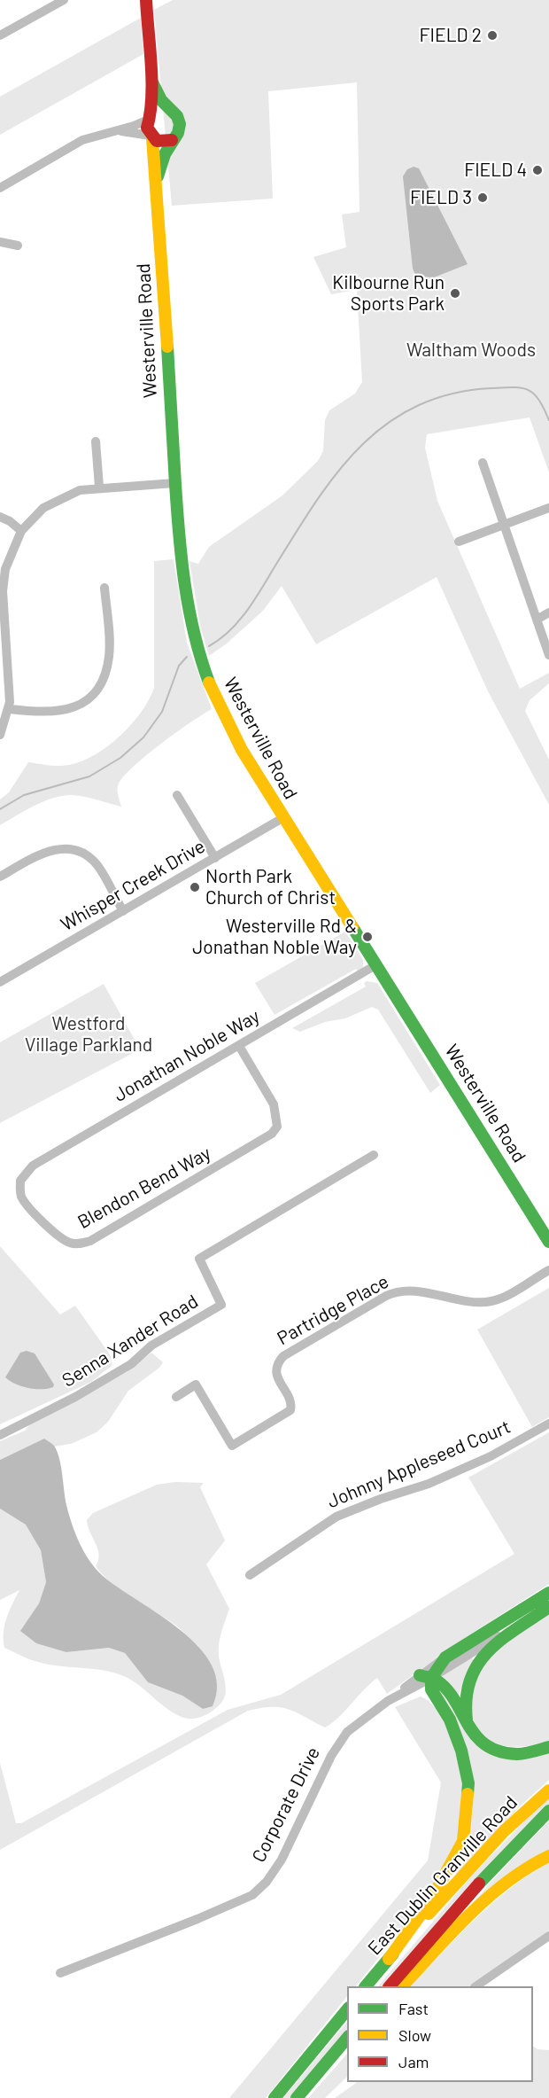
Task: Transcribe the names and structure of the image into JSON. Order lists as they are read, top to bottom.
{
  "streets": {
    "main road": ["Westerville Road", "East Dublin Granville Road"],
    "street": [
      "Whisper Creek Drive",
      "Jonathan Noble Way",
      "Blendon Bend Way",
      "Partridge Place",
      "Senna Xander Road",
      "Johnny Appleseed Court",
      "Corporate Drive"
    ]
  },
  "crossings": [
    ["Westerville Road", "Whisper Creek Drive"],
    ["Westerville Road", "Jonathan Noble Way"],
    ["Jonathan Noble Way", "Blendon Bend Way"]
  ],
  "parks": ["Waltham Woods", "Westford Village Parkland"],
  "places": [
    "FIELD 2",
    "FIELD 4",
    "FIELD 3",
    "Kilbourne Run Sports Park",
    "North Park Church of Christ",
    "Westerville Rd & Jonathan Noble Way"
  ],
  "legend": ["Fast", "Slow", "Jam"]
}
